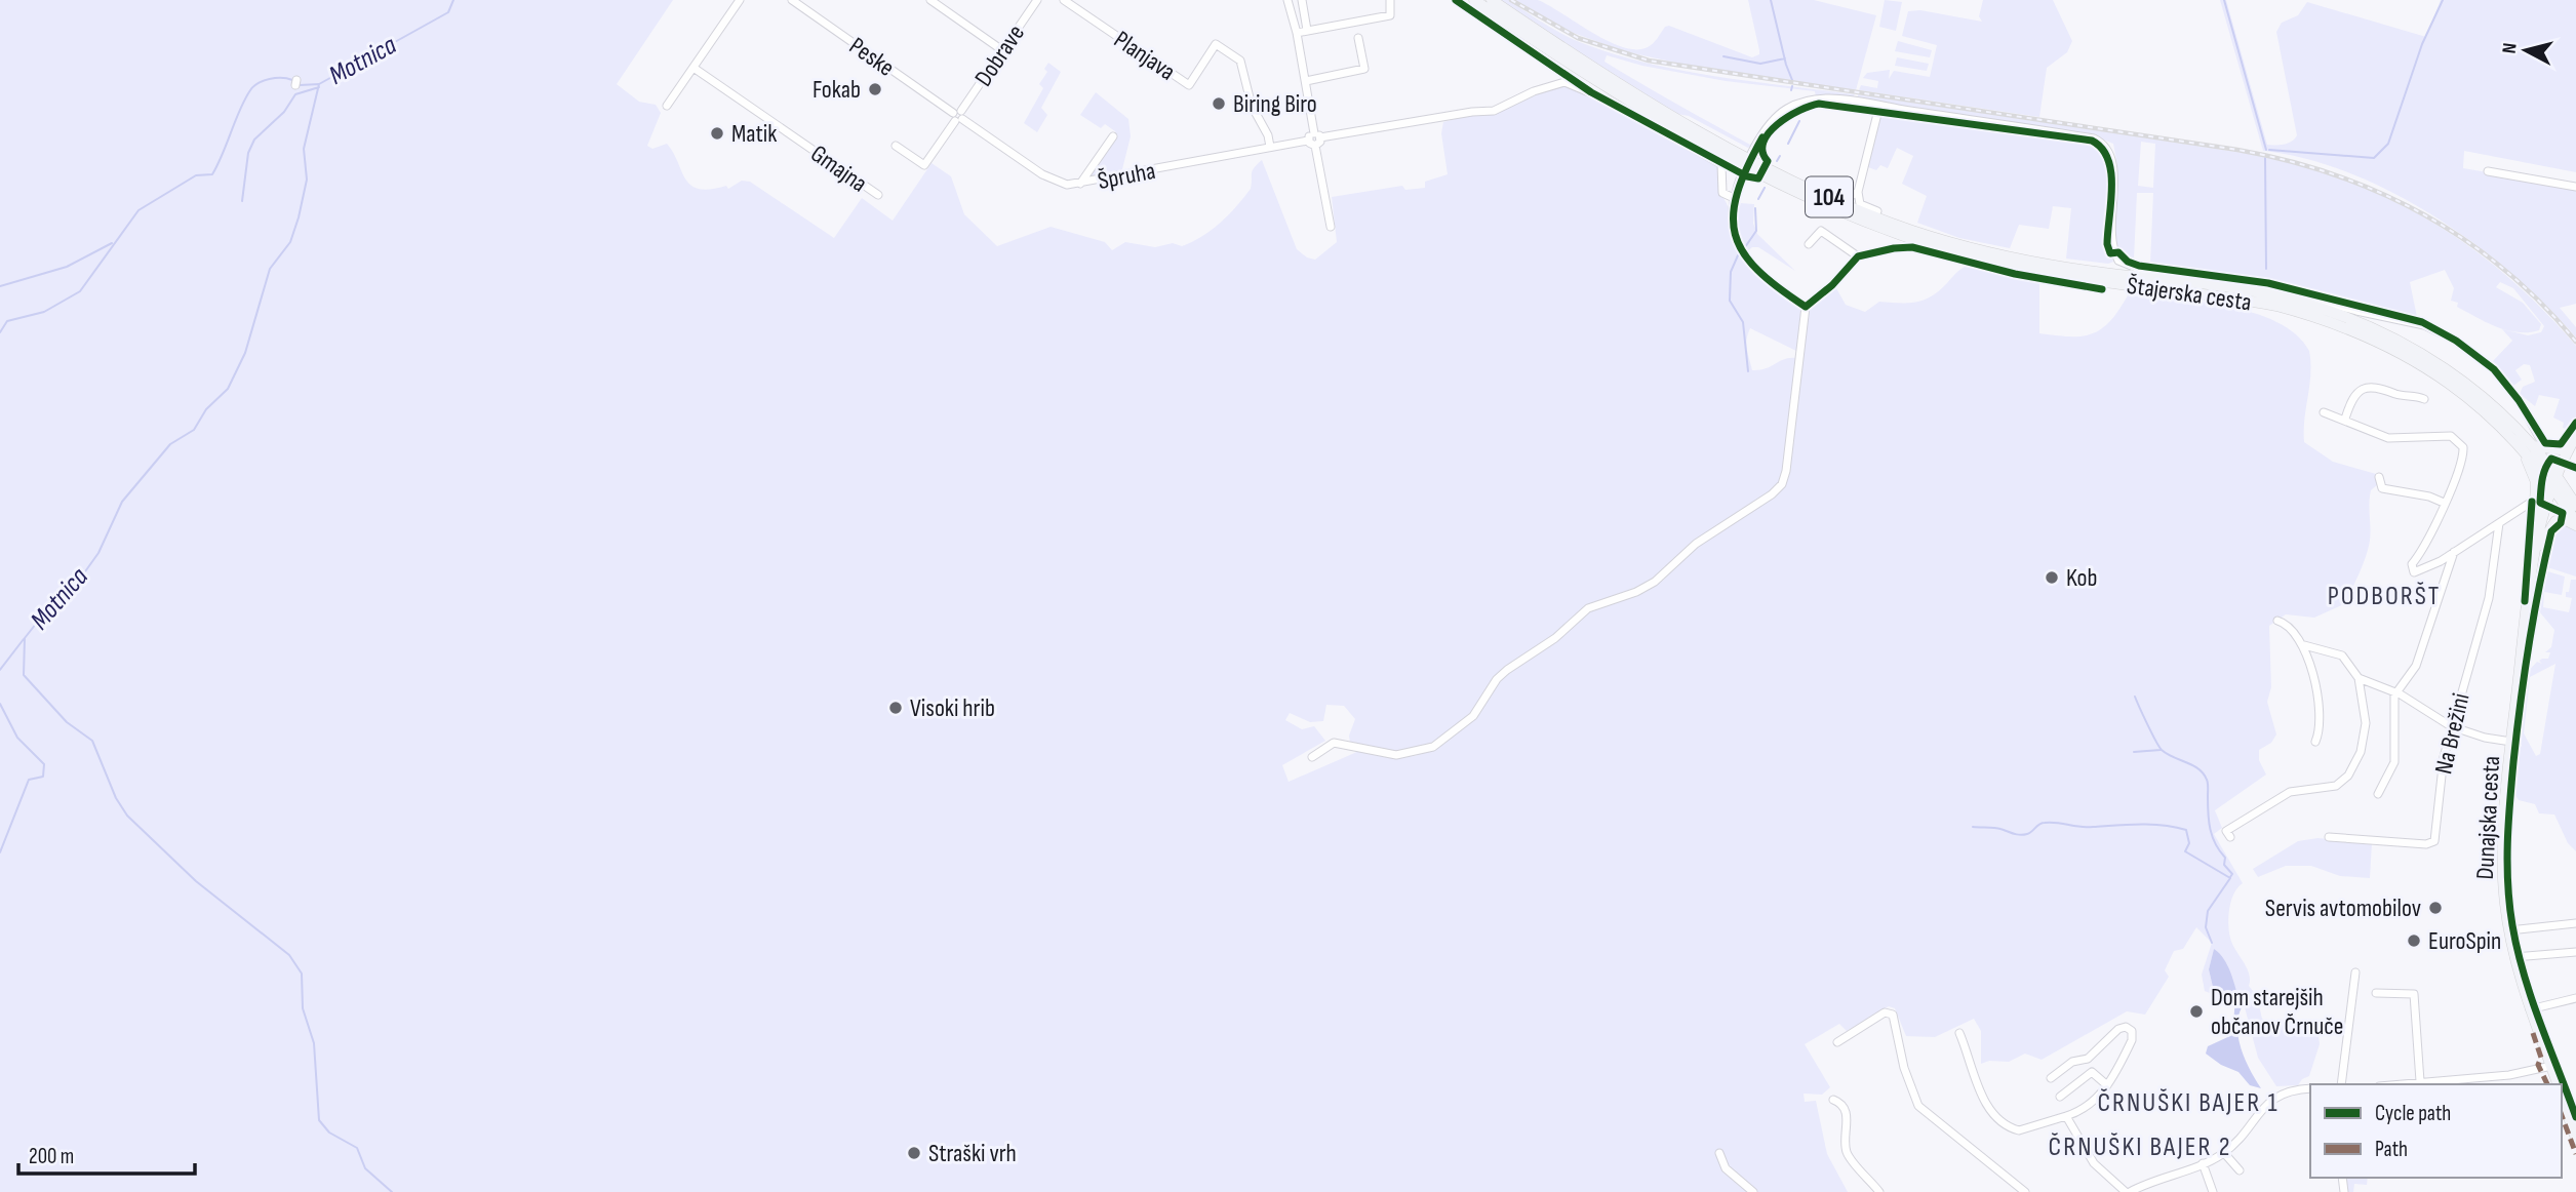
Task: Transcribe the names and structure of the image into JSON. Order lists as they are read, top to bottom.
{
  "streets": {
    "main road": ["104", "Štajerska cesta", "Dunajska cesta"],
    "street": [
      "Dobrave",
      "Planjava",
      "Peske",
      "Gmajna",
      "Špruha",
      "Na Brežini"
    ]
  },
  "crossings": [
    ["Dobrave", "Peske"],
    ["Dobrave", "Špruha"],
    ["Planjava", "Špruha"],
    ["Peske", "Špruha"],
    ["104", "Štajerska cesta"],
    ["Štajerska cesta", "Dunajska cesta"]
  ],
  "districts": ["PODBORŠT", "ČRNUŠKI BAJER 1", "ČRNUŠKI BAJER 2"],
  "water": ["Motnica"],
  "places": [
    "Fokab",
    "Biring Biro",
    "Matik",
    "Kob",
    "Visoki hrib",
    "Servis avtomobilov",
    "EuroSpin",
    "Dom starejših občanov Črnuče",
    "Straški vrh"
  ],
  "legend": ["Cycle path", "Path"],
  "scale_bar": "200 m",
  "north": "left"
}
